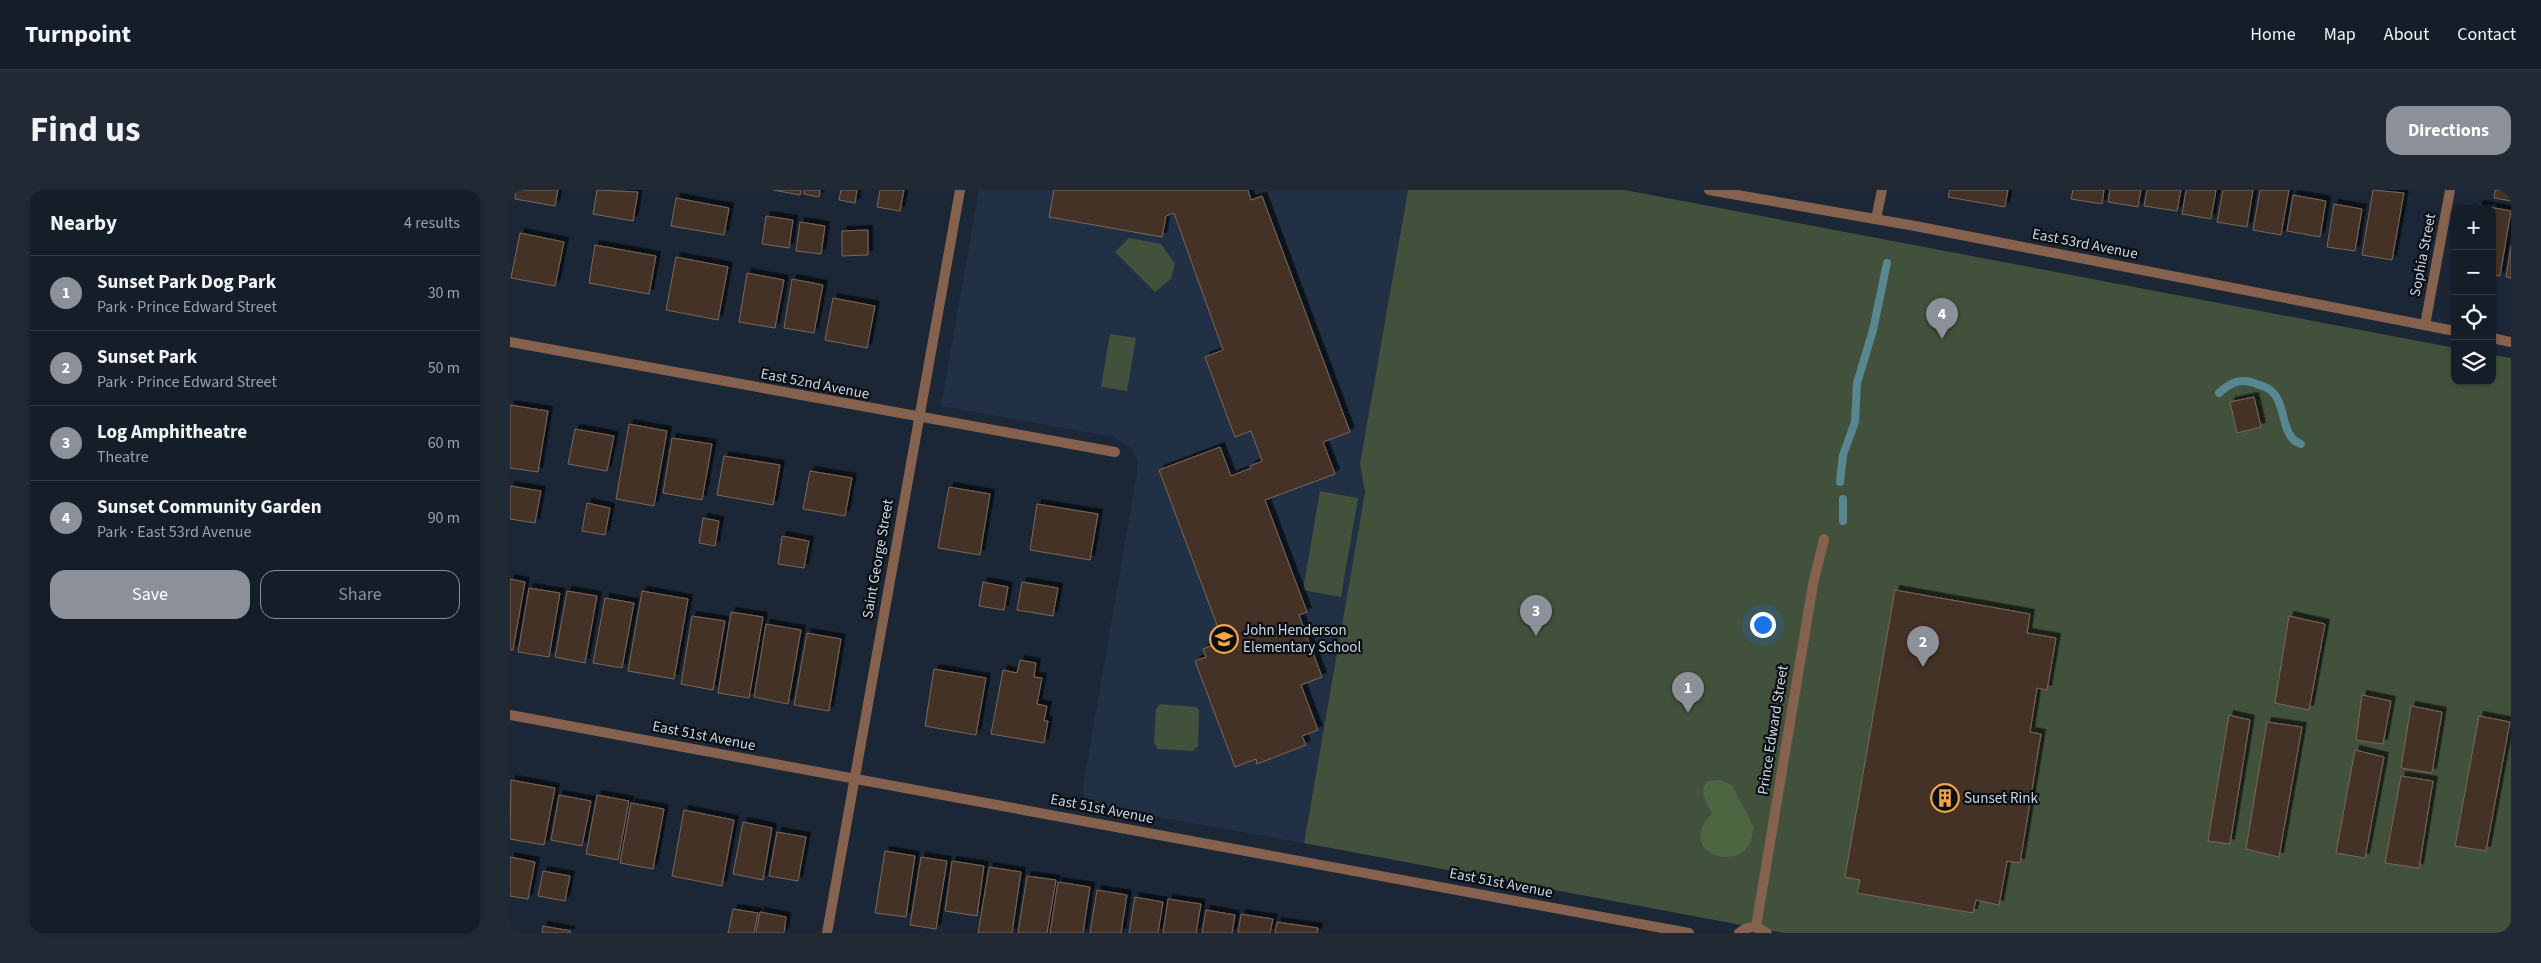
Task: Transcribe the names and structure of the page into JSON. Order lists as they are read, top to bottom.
{
  "streets": {
    "street": [
      "East 53rd Avenue",
      "Sophia Street",
      "East 52nd Avenue",
      "Saint George Street",
      "Prince Edward Street",
      "East 51st Avenue"
    ]
  },
  "crossings": [
    ["East 53rd Avenue", "Sophia Street"],
    ["East 52nd Avenue", "Saint George Street"],
    ["Saint George Street", "East 51st Avenue"]
  ],
  "places": {
    "school or university": ["John Henderson Elementary School"],
    "building": ["Sunset Rink"]
  },
  "page": {
    "header": "Turnpoint",
    "nav": [
      "Home",
      "Map",
      "About",
      "Contact"
    ],
    "title": "Find us",
    "buttons": [
      "Directions",
      ["Save", "Share"]
    ],
    "heading": ["Nearby", "4 results"],
    "map_buttons": ["+", "−"],
    "list": [
      {
        "mark": "1",
        "name": "Sunset Park Dog Park",
        "note": "Park · Prince Edward Street",
        "value": "30 m"
      },
      {
        "mark": "2",
        "name": "Sunset Park",
        "note": "Park · Prince Edward Street",
        "value": "50 m"
      },
      {
        "mark": "3",
        "name": "Log Amphitheatre",
        "note": "Theatre",
        "value": "60 m"
      },
      {
        "mark": "4",
        "name": "Sunset Community Garden",
        "note": "Park · East 53rd Avenue",
        "value": "90 m"
      }
    ],
    "pins": [
      "4",
      "3",
      "2",
      "1"
    ]
  }
}
